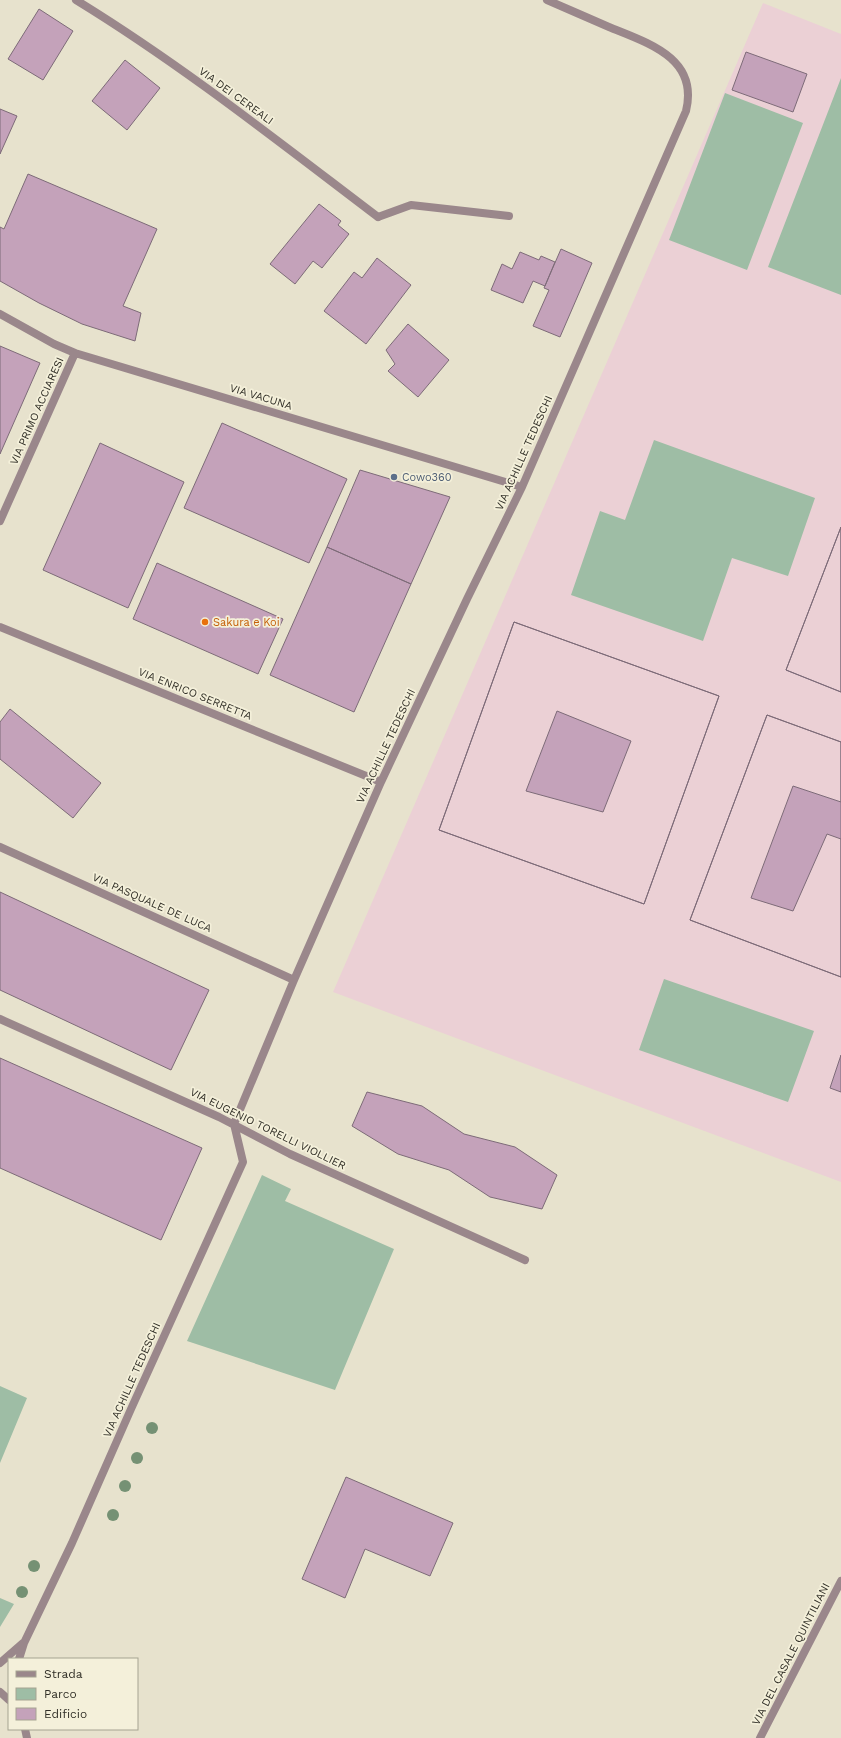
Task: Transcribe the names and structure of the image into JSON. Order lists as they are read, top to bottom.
{
  "streets": {
    "street": [
      "VIA DEI CEREALI",
      "VIA VACUNA",
      "VIA PRIMO ACCIARESI",
      "VIA ACHILLE TEDESCHI",
      "VIA ENRICO SERRETTA",
      "VIA PASQUALE DE LUCA",
      "VIA EUGENIO TORELLI VIOLLIER",
      "VIA DEL CASALE QUINTILIANI"
    ]
  },
  "crossings": [
    ["VIA VACUNA", "VIA PRIMO ACCIARESI"],
    ["VIA VACUNA", "VIA ACHILLE TEDESCHI"],
    ["VIA ACHILLE TEDESCHI", "VIA ENRICO SERRETTA"],
    ["VIA ACHILLE TEDESCHI", "VIA PASQUALE DE LUCA"],
    ["VIA ACHILLE TEDESCHI", "VIA EUGENIO TORELLI VIOLLIER"]
  ],
  "places": ["Cowo360", "Sakura e Koi"],
  "legend": ["Strada", "Parco", "Edificio"]
}
